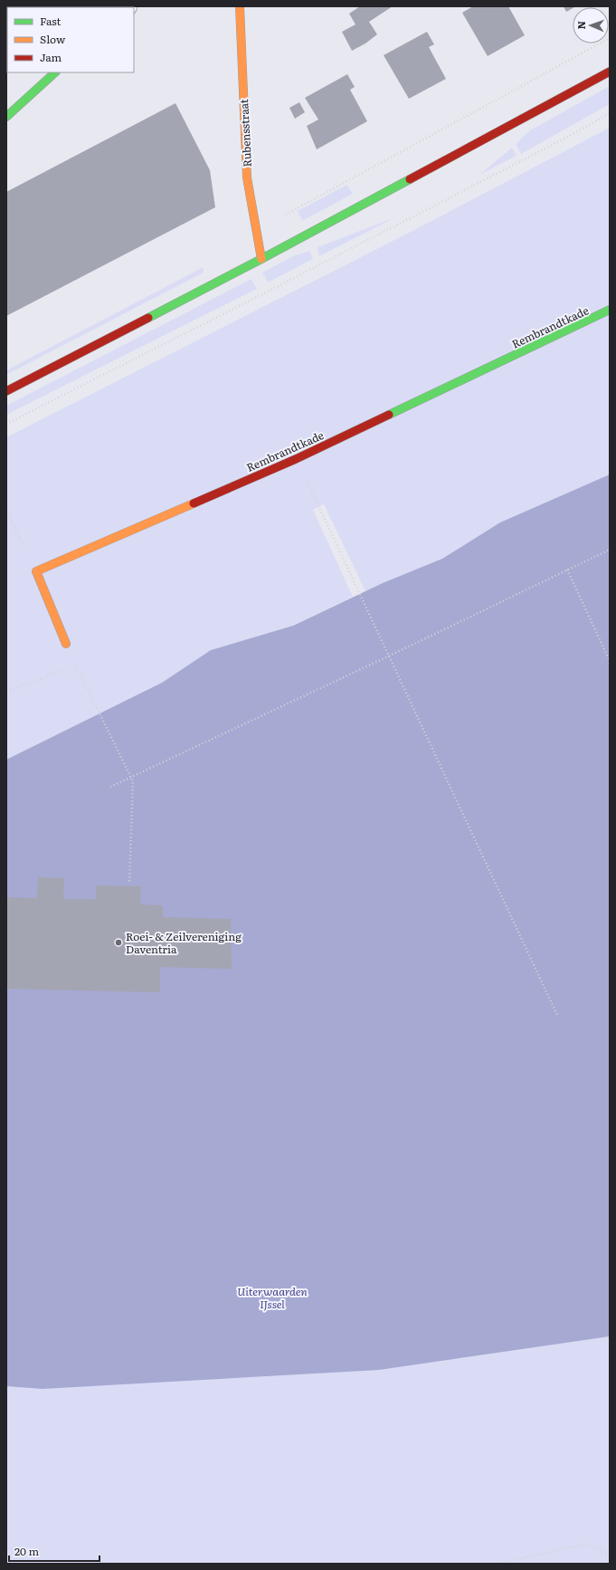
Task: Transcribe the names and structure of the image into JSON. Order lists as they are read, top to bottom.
{
  "streets": {
    "street": ["Rubensstraat", "Rembrandtkade"]
  },
  "parks": ["Uiterwaarden IJssel"],
  "places": ["Roei- & Zeilvereniging Daventria"],
  "legend": ["Fast", "Slow", "Jam"],
  "scale_bar": "20 m",
  "north": "left"
}
